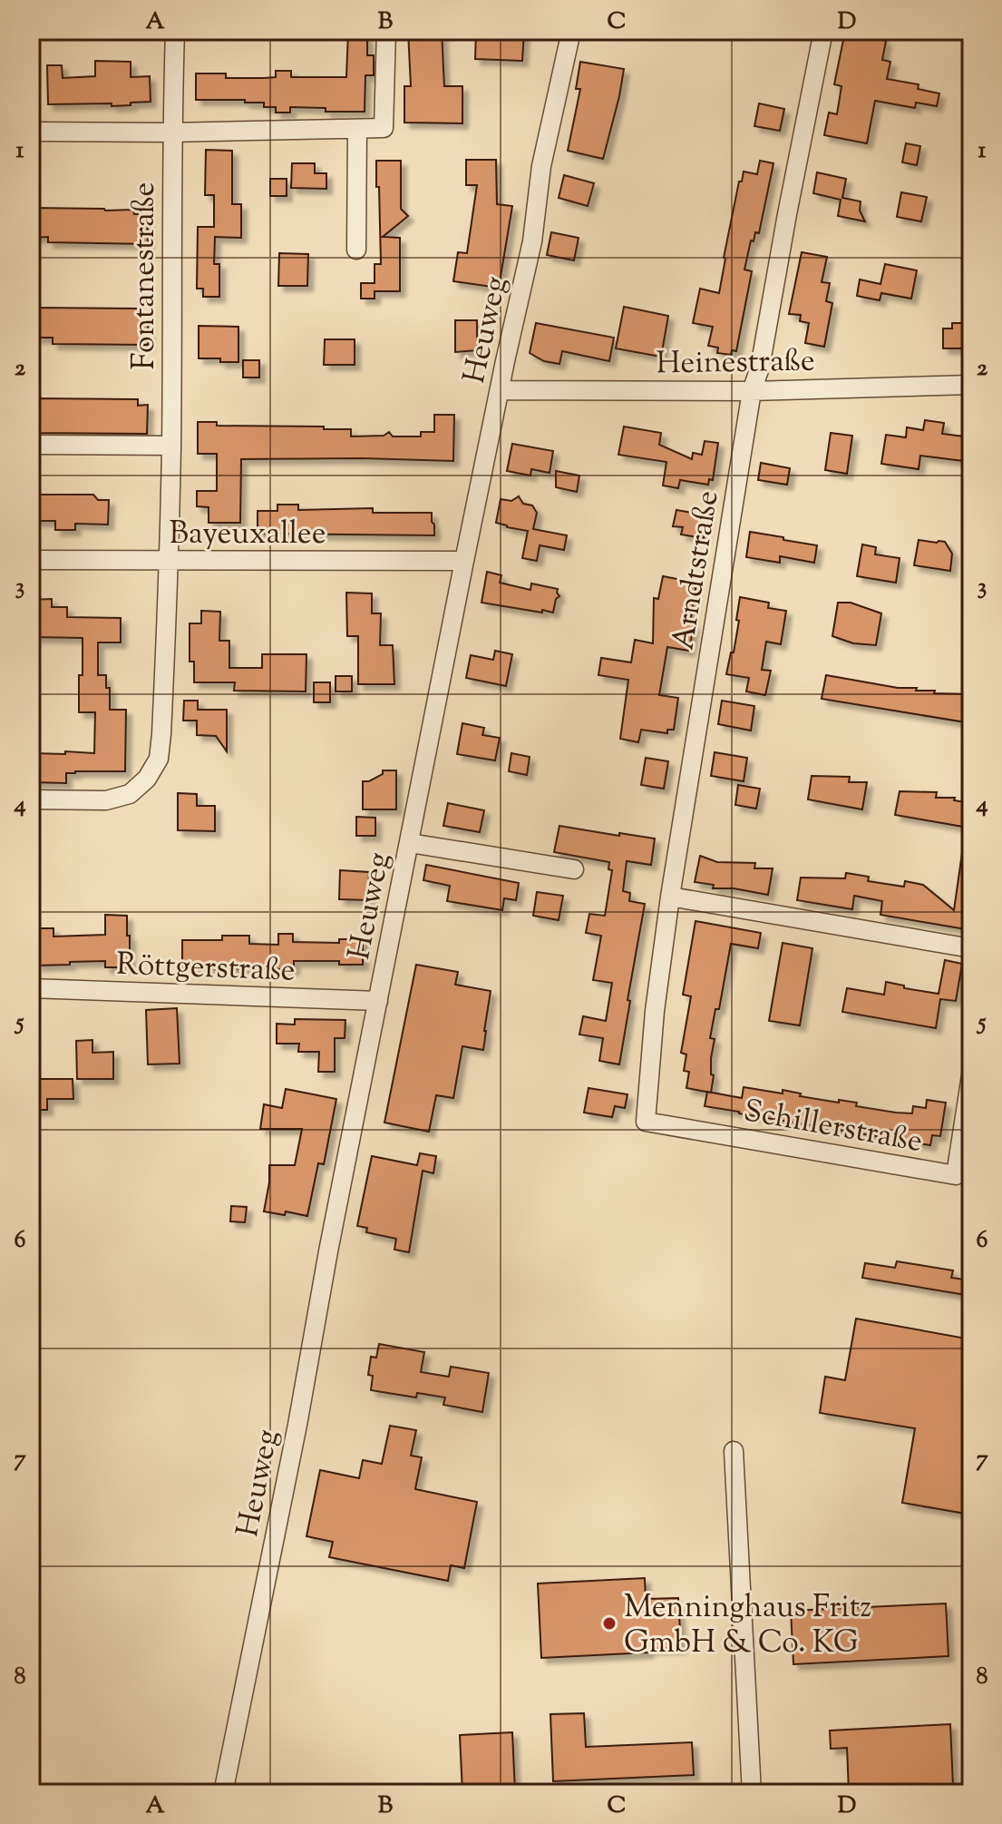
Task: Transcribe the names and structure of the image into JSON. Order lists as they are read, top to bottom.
{
  "streets": {
    "street": [
      "Fontanestraße",
      "Heuweg",
      "Heinestraße",
      "Bayeuxallee",
      "Arndtstraße",
      "Röttgerstraße",
      "Schillerstraße"
    ]
  },
  "crossings": [
    ["Fontanestraße", "Bayeuxallee"],
    ["Heuweg", "Heinestraße"],
    ["Heuweg", "Bayeuxallee"],
    ["Heuweg", "Röttgerstraße"],
    ["Heinestraße", "Arndtstraße"],
    ["Arndtstraße", "Schillerstraße"]
  ],
  "places": ["Menninghaus Fritz GmbH & Co. KG"],
  "grid": {
    "columns": [
      "A",
      "B",
      "C",
      "D"
    ],
    "rows": [
      "1",
      "2",
      "3",
      "4",
      "5",
      "6",
      "7",
      "8"
    ]
  }
}
